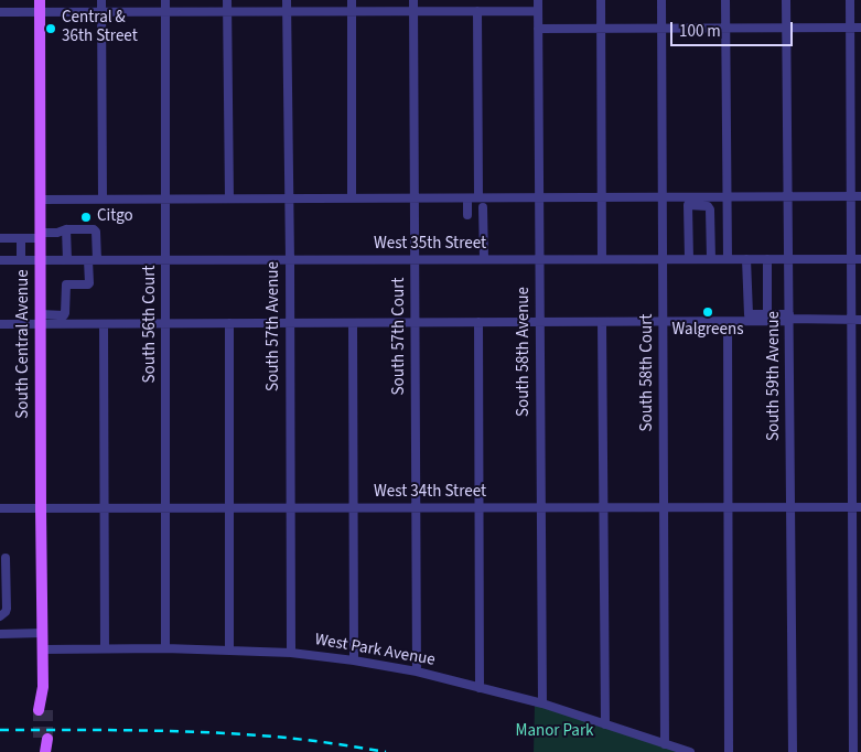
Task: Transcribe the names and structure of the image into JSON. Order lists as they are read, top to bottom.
{
  "streets": {
    "main road": ["South Central Avenue"],
    "street": [
      "West 35th Street",
      "South 56th Court",
      "South 57th Avenue",
      "South 57th Court",
      "South 58th Avenue",
      "South 58th Court",
      "South 59th Avenue",
      "West 34th Street",
      "West Park Avenue"
    ]
  },
  "crossings": [
    ["West 35th Street", "South 56th Court"],
    ["West 35th Street", "South 57th Avenue"],
    ["West 35th Street", "South 57th Court"],
    ["West 35th Street", "South Central Avenue"],
    ["West 35th Street", "South 58th Avenue"],
    ["West 35th Street", "South 58th Court"],
    ["West 35th Street", "South 59th Avenue"],
    ["South 56th Court", "West 34th Street"],
    ["South 56th Court", "West Park Avenue"],
    ["South 57th Avenue", "West 34th Street"],
    ["South 57th Avenue", "West Park Avenue"],
    ["South 57th Court", "West 34th Street"],
    ["South 57th Court", "West Park Avenue"],
    ["South Central Avenue", "West 34th Street"],
    ["South Central Avenue", "West Park Avenue"],
    ["South 58th Avenue", "West 34th Street"],
    ["South 58th Avenue", "West Park Avenue"],
    ["South 58th Court", "West 34th Street"],
    ["South 58th Court", "West Park Avenue"],
    ["South 59th Avenue", "West 34th Street"]
  ],
  "parks": ["Manor Park"],
  "places": ["Central & 36th Street", "Citgo", "Walgreens"],
  "scale_bar": "100 m"
}
